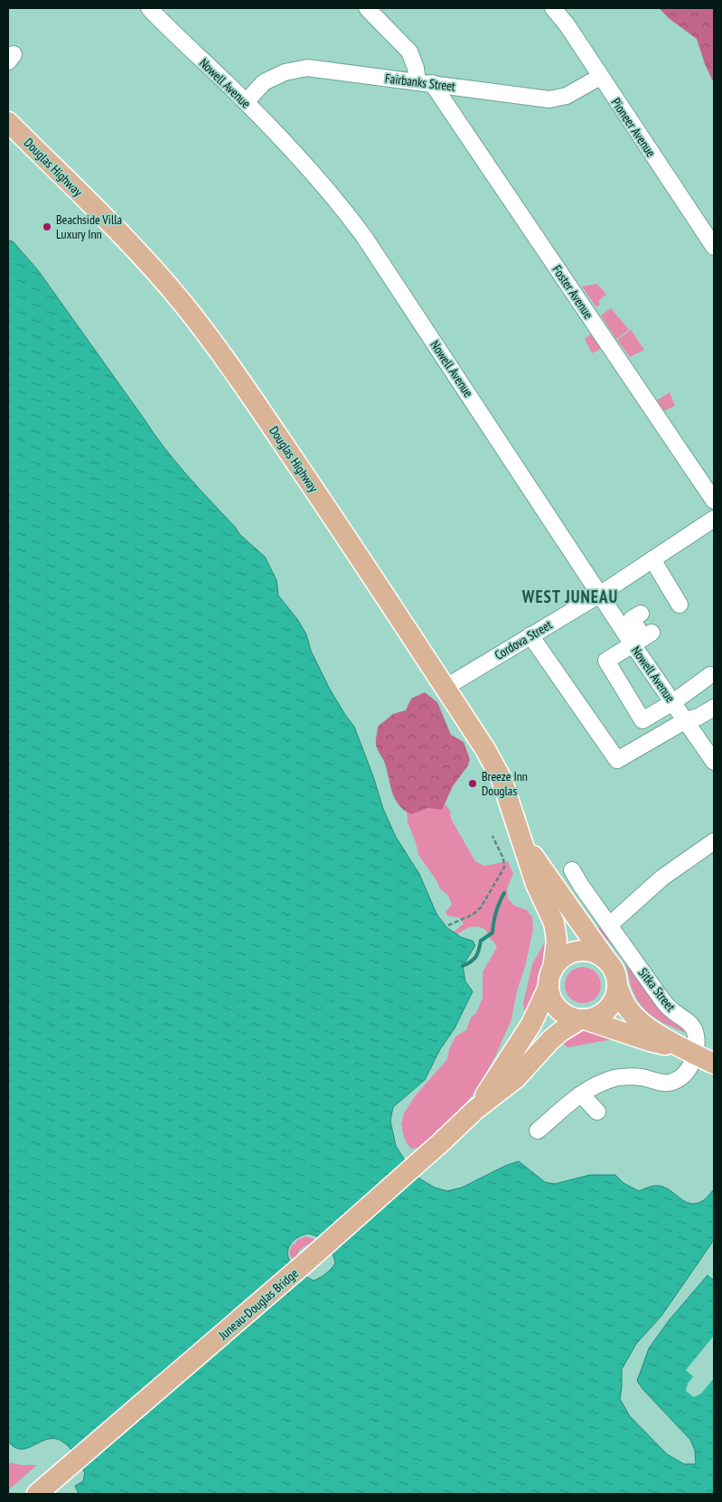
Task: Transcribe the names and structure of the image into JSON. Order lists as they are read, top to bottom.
{
  "streets": {
    "main road": ["Douglas Highway", "Juneau-Douglas Bridge"],
    "street": [
      "Fairbanks Street",
      "Nowell Avenue",
      "Pioneer Avenue",
      "Foster Avenue",
      "Cordova Street",
      "Sitka Street"
    ]
  },
  "crossings": [
    ["Fairbanks Street", "Nowell Avenue"],
    ["Fairbanks Street", "Pioneer Avenue"],
    ["Fairbanks Street", "Foster Avenue"],
    ["Nowell Avenue", "Cordova Street"],
    ["Douglas Highway", "Cordova Street"]
  ],
  "districts": ["WEST JUNEAU"],
  "places": ["Beachside Villa Luxury Inn", "Breeze Inn Douglas"]
}
